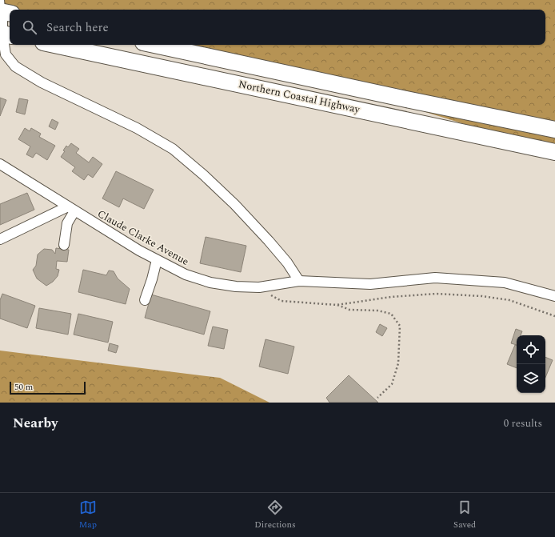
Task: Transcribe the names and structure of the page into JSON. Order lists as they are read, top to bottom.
{
  "streets": {
    "highway": ["Northern Coastal Highway"],
    "street": ["Claude Clarke Avenue"]
  },
  "scale_bar": "50 m",
  "page": {
    "search": "Search here",
    "scale": "50 m",
    "heading": ["Nearby", "0 results"],
    "nav": ["Map", "Directions", "Saved"]
  }
}
